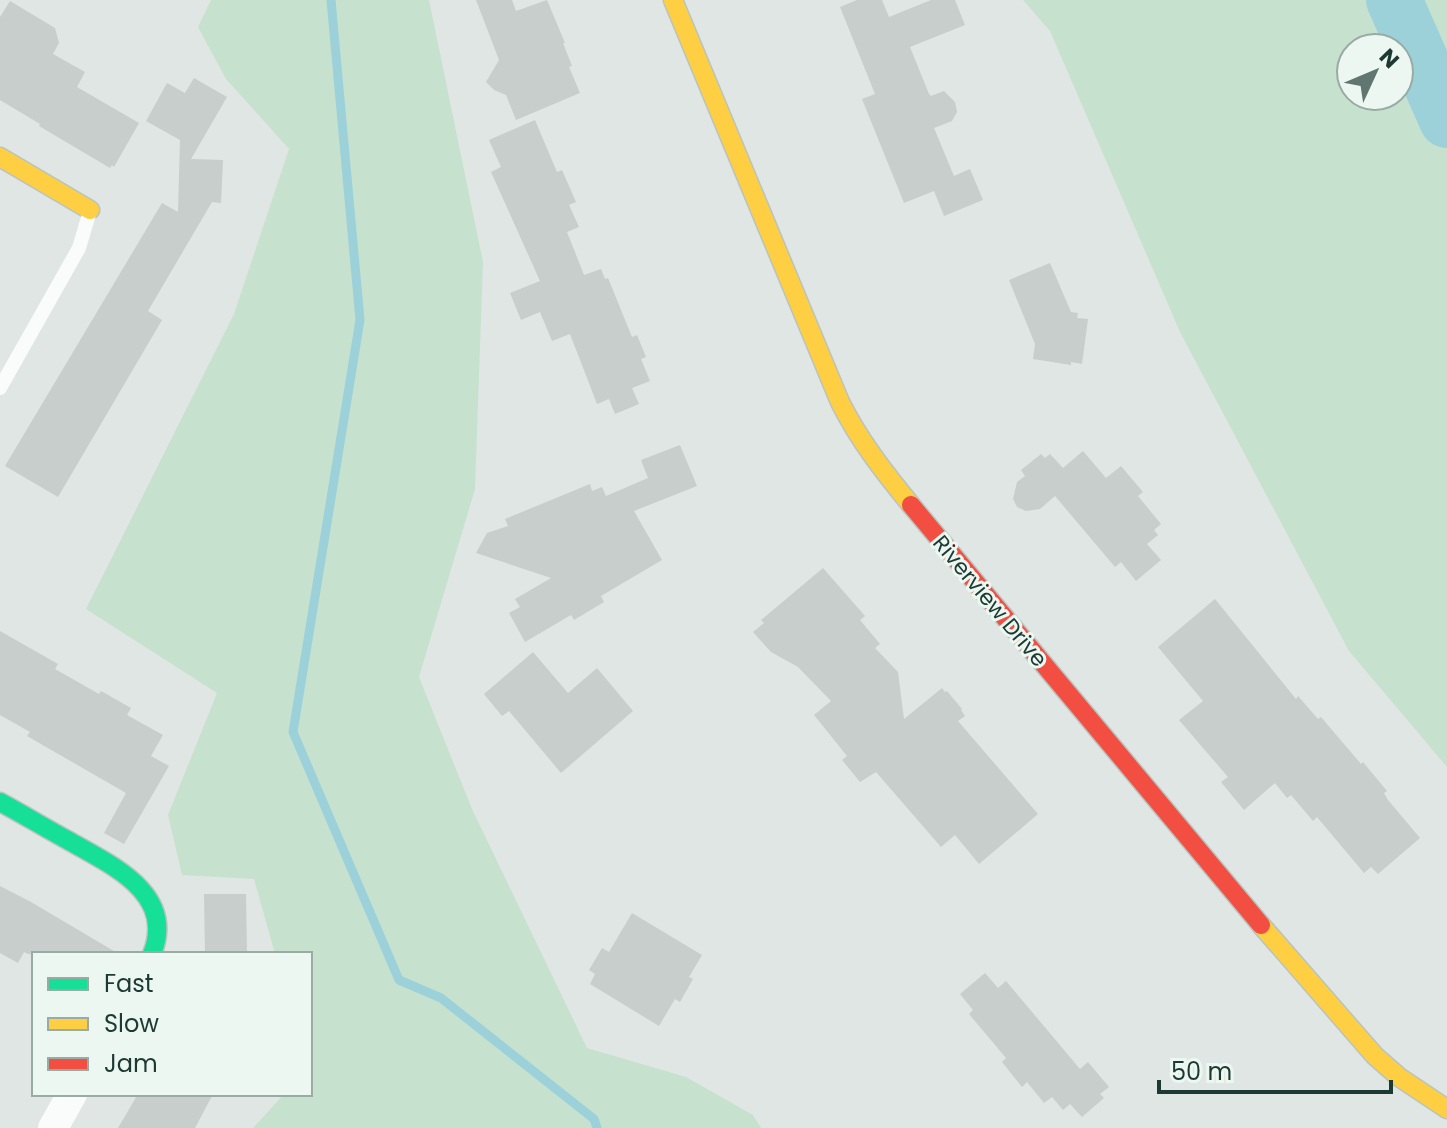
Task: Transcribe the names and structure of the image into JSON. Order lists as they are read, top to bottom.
{
  "streets": {
    "street": ["Riverview Drive"]
  },
  "legend": ["Fast", "Slow", "Jam"],
  "scale_bar": "50 m",
  "north": "top right"
}
